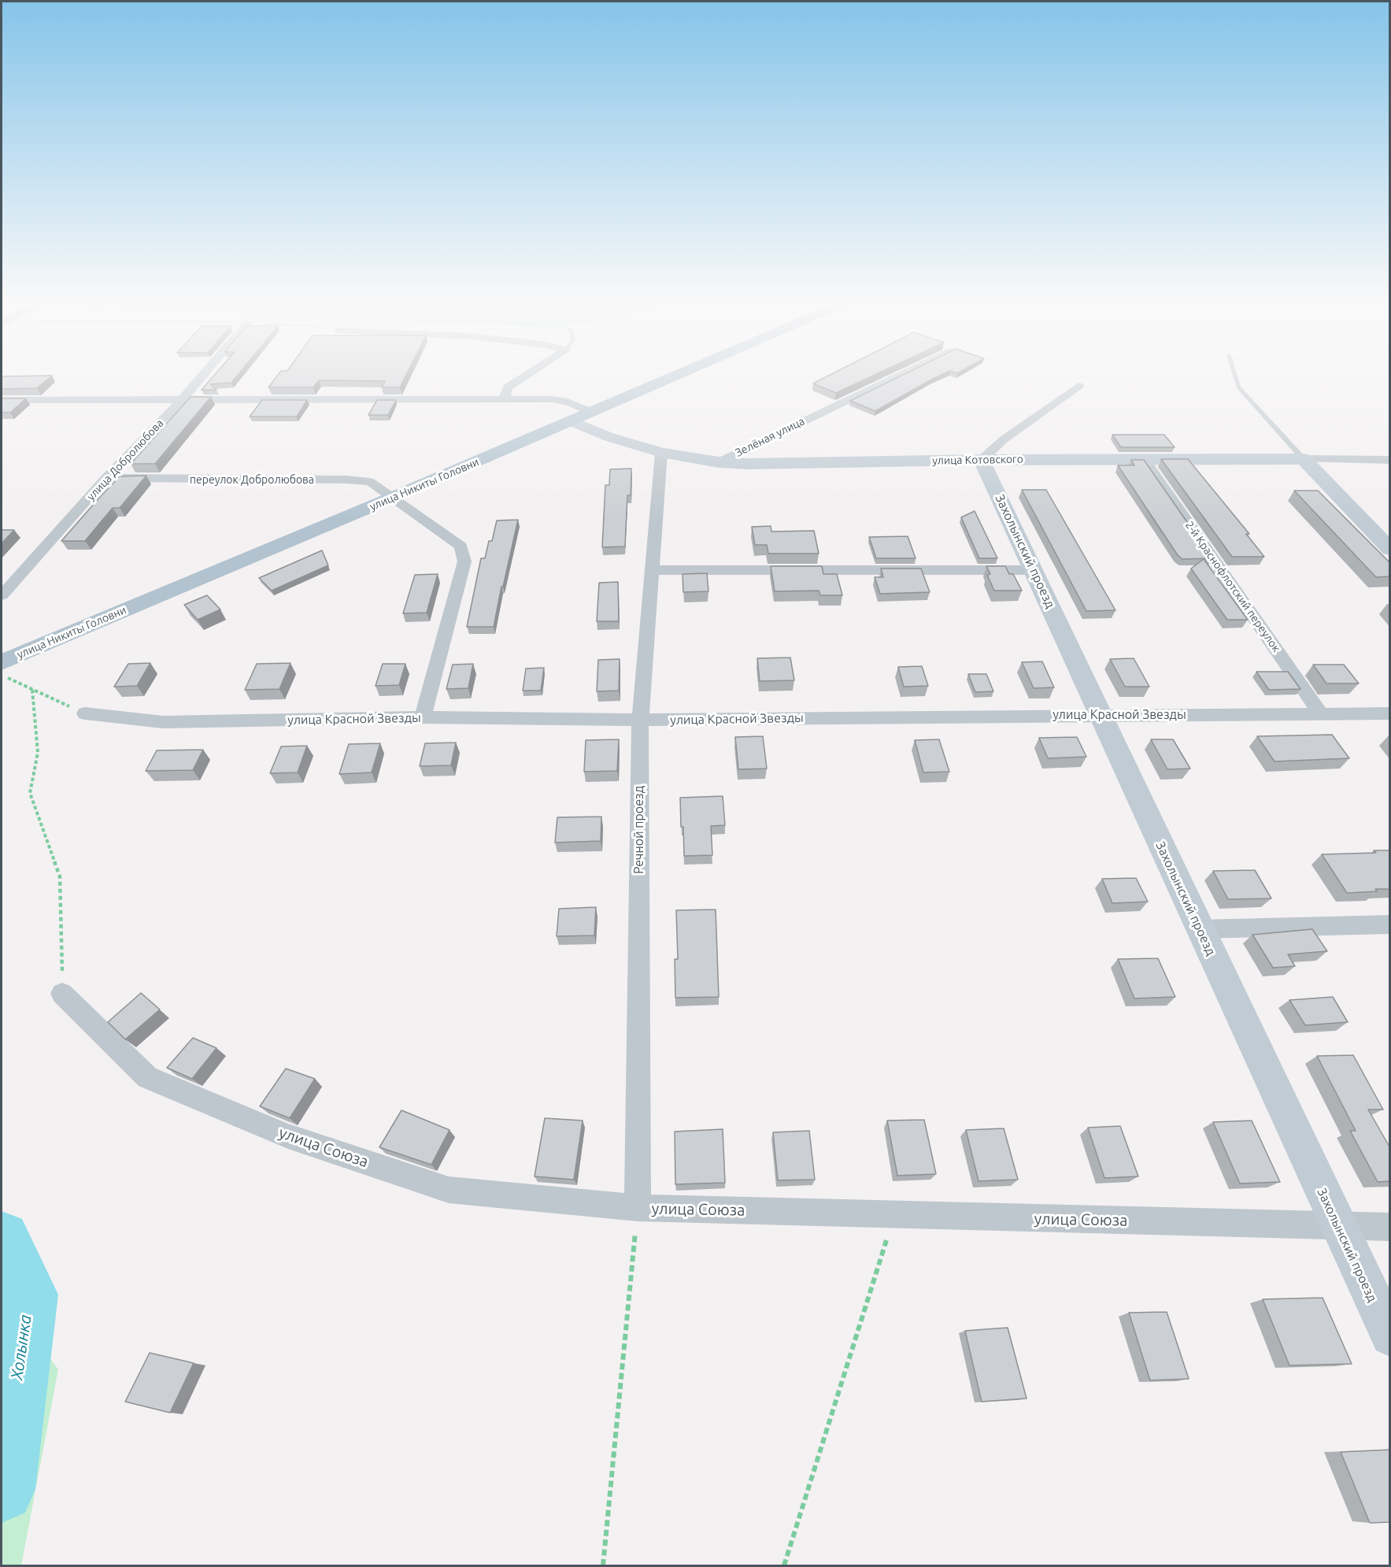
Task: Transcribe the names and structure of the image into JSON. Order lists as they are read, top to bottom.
{
  "streets": {
    "main road": ["улица Никиты Головни"],
    "street": [
      "Зелёная улица",
      "улица Добролюбова",
      "улица Котовского",
      "переулок Добролюбова",
      "Захолынский проезд",
      "2-й Краснофлотский переулок",
      "улица Красной Звезды",
      "Речной проезд",
      "улица Союза"
    ]
  },
  "crossings": [
    ["Зелёная улица", "улица Котовского"],
    ["улица Добролюбова", "переулок Добролюбова"],
    ["улица Котовского", "улица Никиты Головни"],
    ["улица Котовского", "Захолынский проезд"],
    ["улица Котовского", "2-й Краснофлотский переулок"],
    ["улица Котовского", "Речной проезд"],
    ["переулок Добролюбова", "улица Никиты Головни"],
    ["переулок Добролюбова", "улица Красной Звезды"],
    ["Захолынский проезд", "улица Красной Звезды"],
    ["Захолынский проезд", "улица Союза"],
    ["2-й Краснофлотский переулок", "улица Красной Звезды"],
    ["улица Красной Звезды", "Речной проезд"],
    ["Речной проезд", "улица Союза"]
  ],
  "water": ["Холынка"]
}
